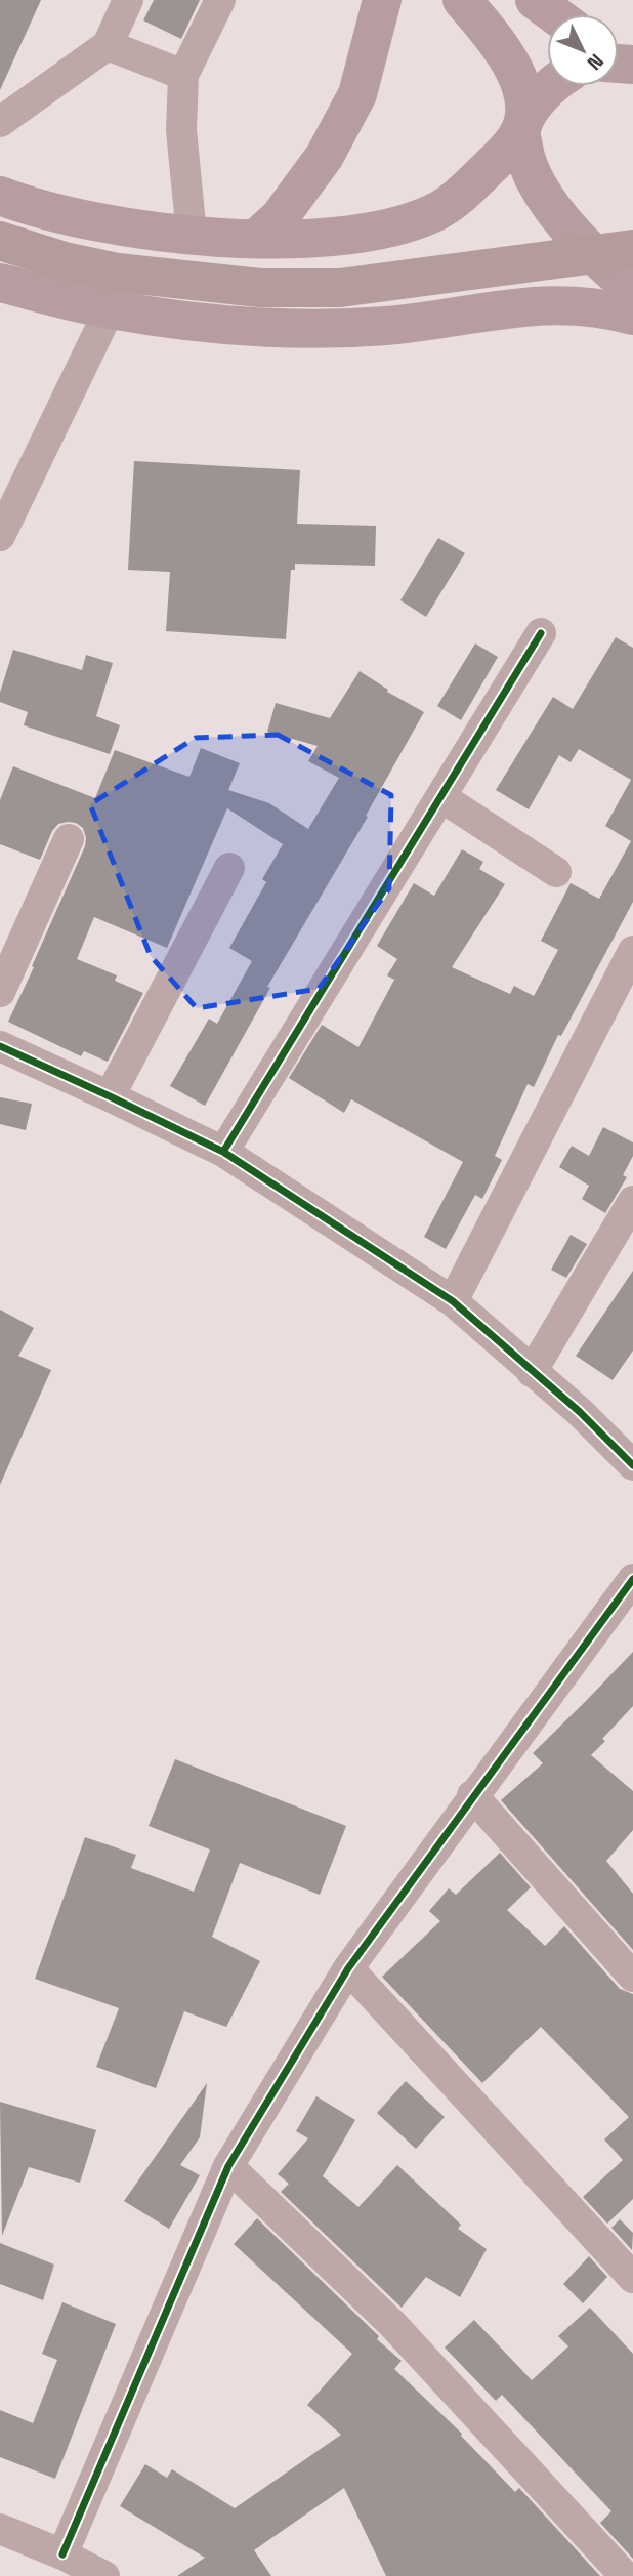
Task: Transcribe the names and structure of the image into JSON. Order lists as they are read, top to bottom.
{
  "north": "bottom right"
}
